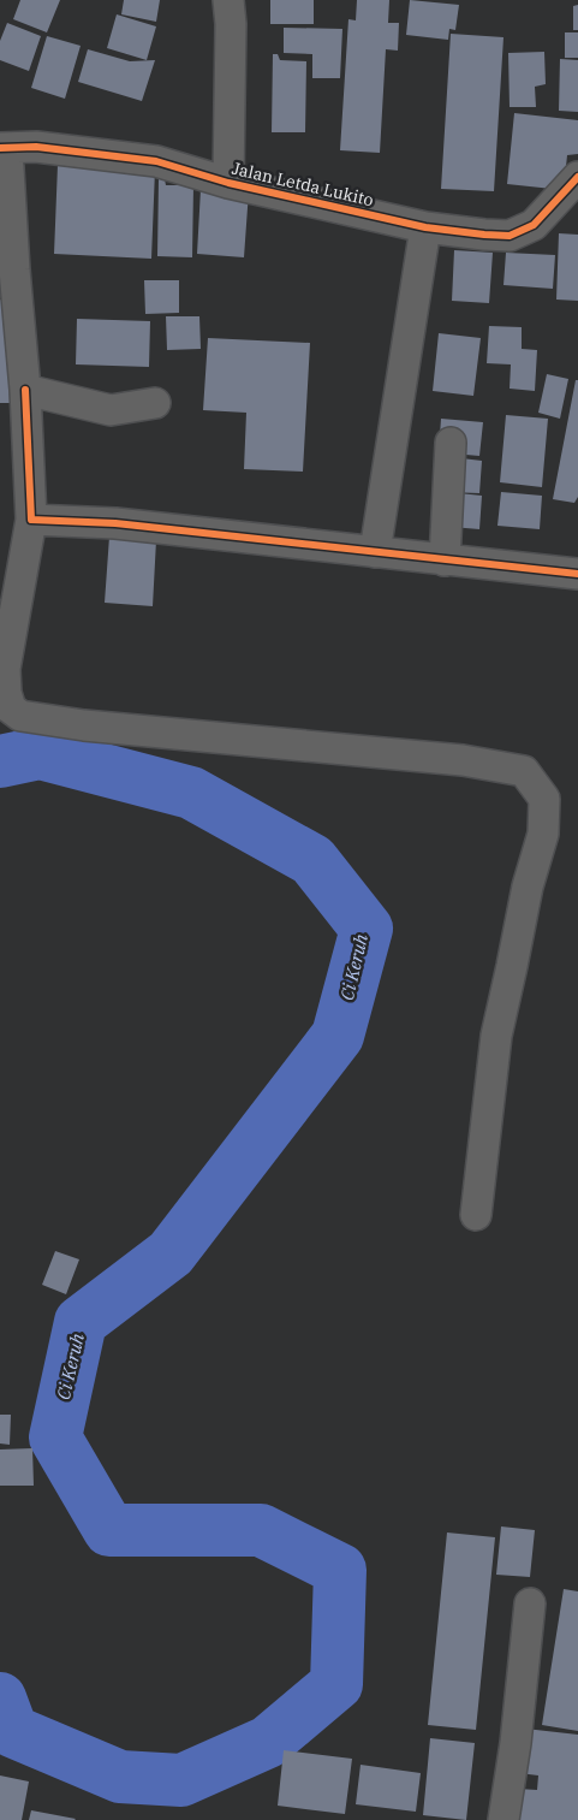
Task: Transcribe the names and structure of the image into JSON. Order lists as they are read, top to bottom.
{
  "streets": {
    "street": ["Jalan Letda Lukito"]
  },
  "water": ["Ci Keruh"]
}
